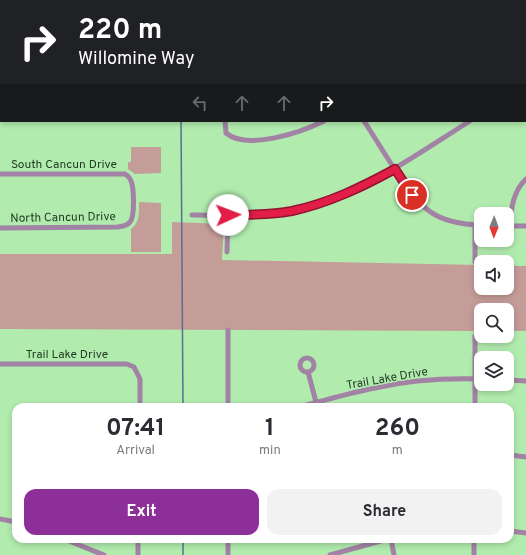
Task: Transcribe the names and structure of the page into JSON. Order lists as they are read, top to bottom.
{
  "streets": {
    "street": ["South Cancun Drive", "North Cancun Drive", "Trail Lake Drive"]
  },
  "crossings": [
    ["South Cancun Drive", "North Cancun Drive"]
  ],
  "north": "bottom",
  "page": {
    "turn": ["220 m", "Willomine Way"],
    "eta": [
      "07:41",
      "Arrival",
      "1",
      "min",
      "260",
      "m"
    ],
    "buttons": ["Exit", "Share"]
  }
}
